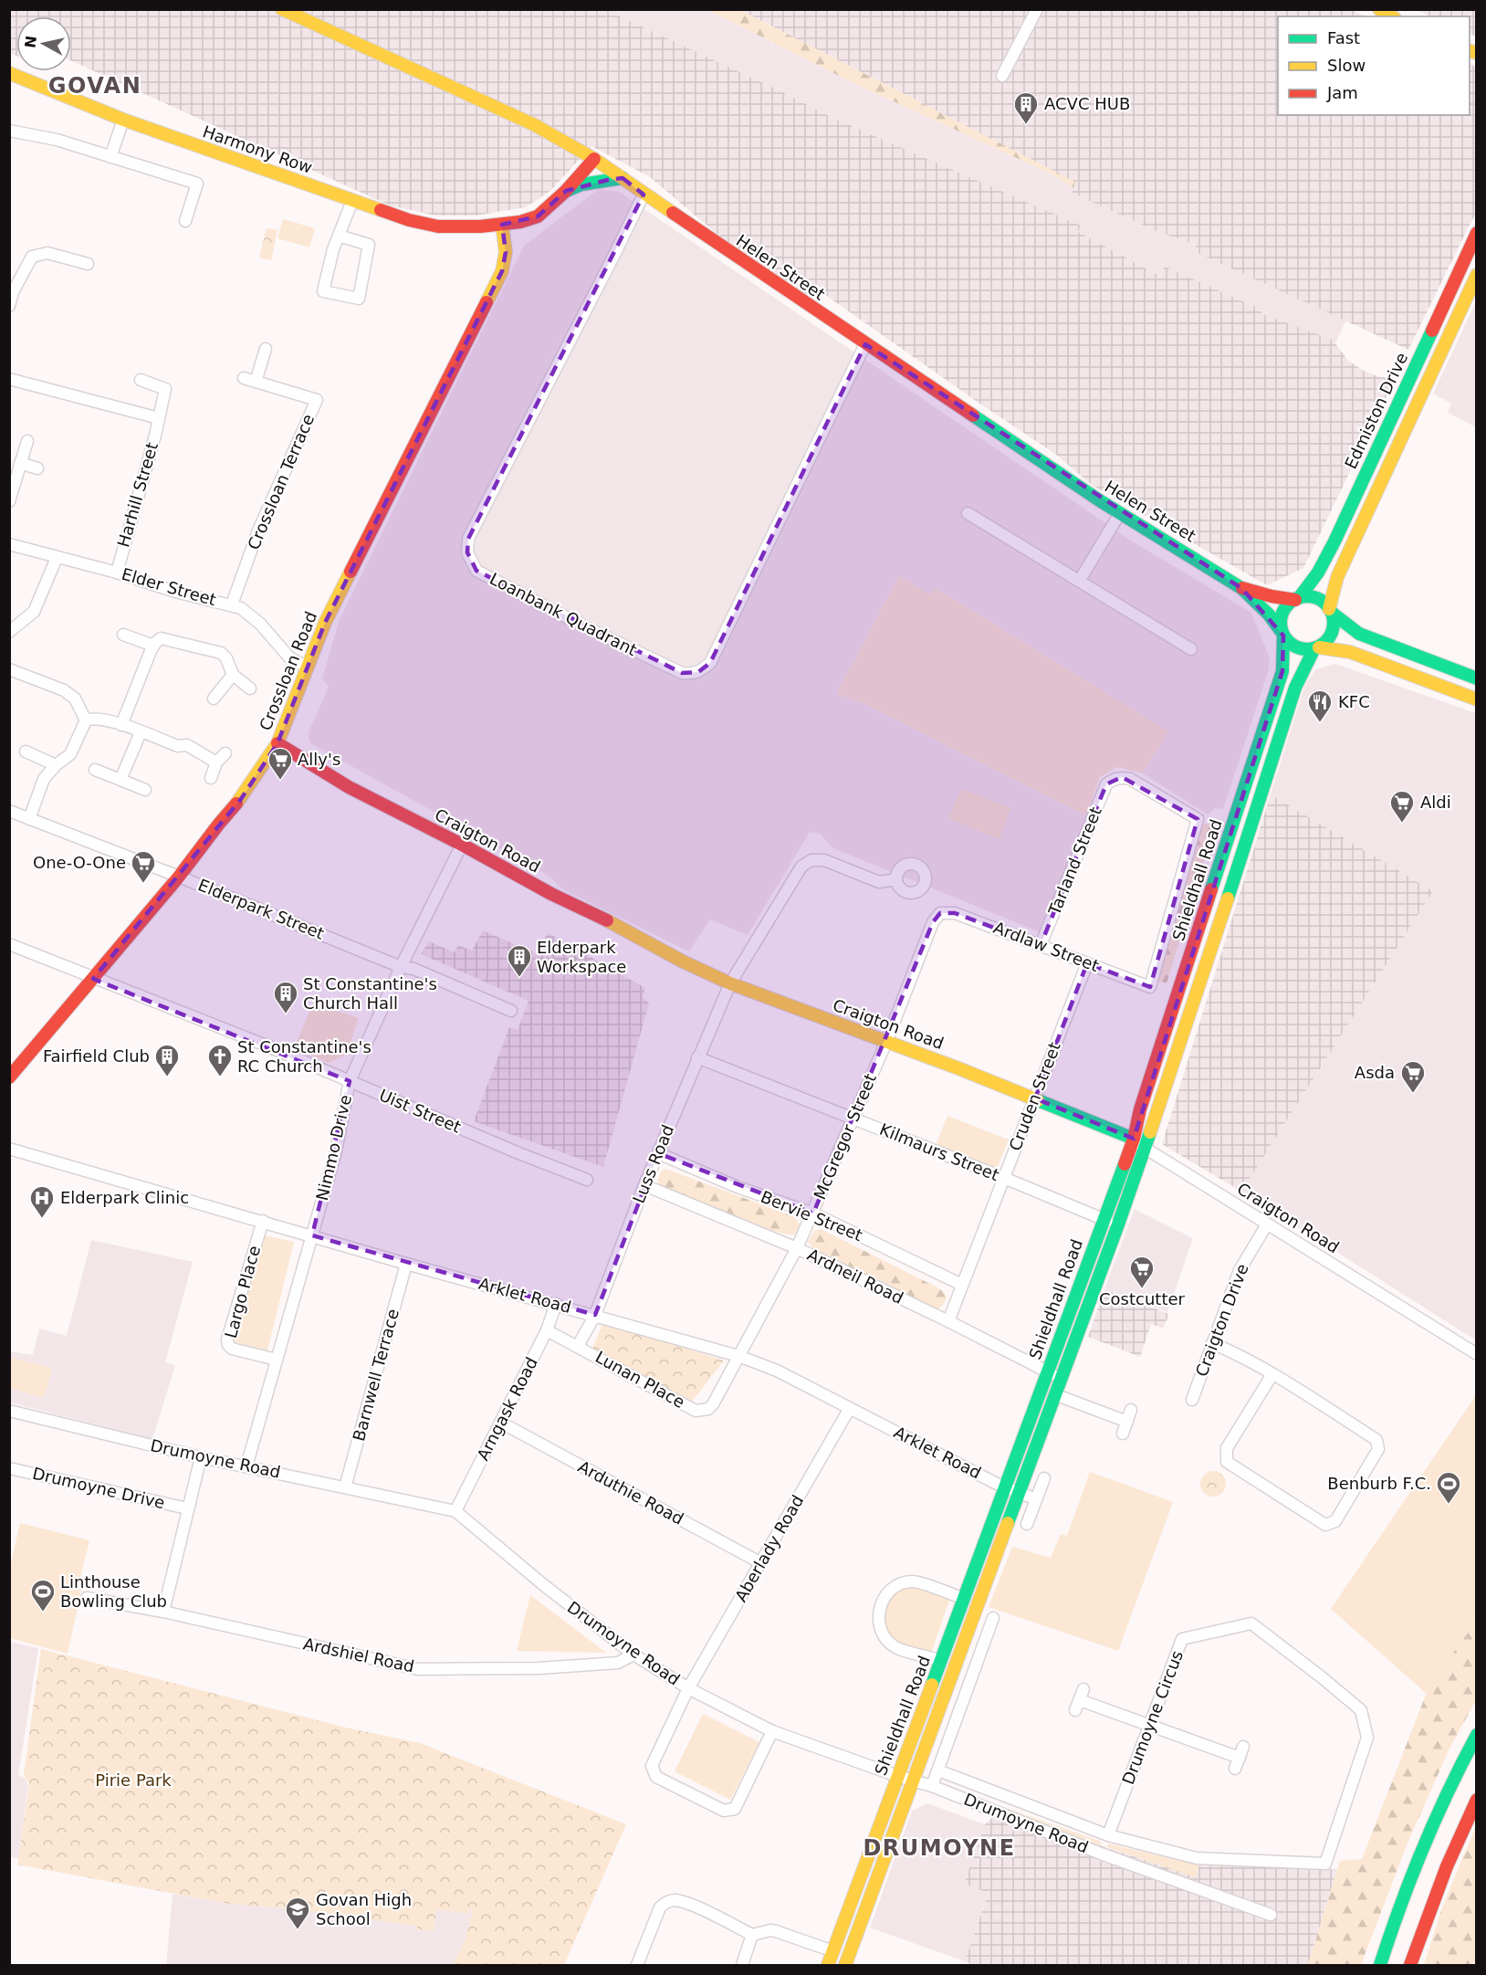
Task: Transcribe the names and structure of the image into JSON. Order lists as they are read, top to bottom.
{
  "streets": {
    "main road": [
      "Harmony Row",
      "Helen Street",
      "Edmiston Drive",
      "Crossloan Road",
      "Craigton Road",
      "Shieldhall Road"
    ],
    "street": [
      "Crossloan Terrace",
      "Harhill Street",
      "Elder Street",
      "Loanbank Quadrant",
      "Tarland Street",
      "Elderpark Street",
      "Ardlaw Street",
      "Cruden Street",
      "Uist Street",
      "McGregor Street",
      "Nimmo Drive",
      "Kilmaurs Street",
      "Luss Road",
      "Bervie Street",
      "Ardneil Road",
      "Largo Place",
      "Arklet Road",
      "Craigton Drive",
      "Barnwell Terrace",
      "Lunan Place",
      "Arngask Road",
      "Drumoyne Road",
      "Drumoyne Drive",
      "Arduthie Road",
      "Aberlady Road",
      "Ardshiel Road",
      "Drumoyne Circus"
    ]
  },
  "crossings": [
    ["Harmony Row", "Helen Street"],
    ["Harmony Row", "Crossloan Road"],
    ["Helen Street", "Edmiston Drive"],
    ["Helen Street", "Loanbank Quadrant"],
    ["Helen Street", "Shieldhall Road"],
    ["Edmiston Drive", "Shieldhall Road"],
    ["Crossloan Terrace", "Elder Street"],
    ["Harhill Street", "Elder Street"],
    ["Elder Street", "Crossloan Road"],
    ["Crossloan Road", "Craigton Road"],
    ["Crossloan Road", "Elderpark Street"],
    ["Crossloan Road", "Uist Street"],
    ["Craigton Road", "Shieldhall Road"],
    ["Craigton Road", "Cruden Street"],
    ["Craigton Road", "McGregor Street"],
    ["Craigton Road", "Nimmo Drive"],
    ["Craigton Road", "Luss Road"],
    ["Craigton Road", "Craigton Drive"],
    ["Tarland Street", "Ardlaw Street"],
    ["Shieldhall Road", "Kilmaurs Street"],
    ["Shieldhall Road", "Ardneil Road"],
    ["Shieldhall Road", "Arklet Road"],
    ["Shieldhall Road", "Drumoyne Road"],
    ["Elderpark Street", "Nimmo Drive"],
    ["Ardlaw Street", "Cruden Street"],
    ["Ardlaw Street", "McGregor Street"],
    ["Cruden Street", "Kilmaurs Street"],
    ["Cruden Street", "Bervie Street"],
    ["Cruden Street", "Ardneil Road"],
    ["Uist Street", "Nimmo Drive"],
    ["McGregor Street", "Kilmaurs Street"],
    ["McGregor Street", "Bervie Street"],
    ["McGregor Street", "Ardneil Road"],
    ["McGregor Street", "Arklet Road"],
    ["McGregor Street", "Lunan Place"],
    ["Nimmo Drive", "Largo Place"],
    ["Nimmo Drive", "Arklet Road"],
    ["Nimmo Drive", "Drumoyne Road"],
    ["Kilmaurs Street", "Luss Road"],
    ["Luss Road", "Bervie Street"],
    ["Luss Road", "Ardneil Road"],
    ["Luss Road", "Arklet Road"],
    ["Luss Road", "Lunan Place"],
    ["Largo Place", "Arklet Road"],
    ["Arklet Road", "Barnwell Terrace"],
    ["Arklet Road", "Lunan Place"],
    ["Arklet Road", "Arngask Road"],
    ["Arklet Road", "Aberlady Road"],
    ["Barnwell Terrace", "Drumoyne Road"],
    ["Lunan Place", "Arngask Road"],
    ["Arngask Road", "Drumoyne Road"],
    ["Arngask Road", "Arduthie Road"],
    ["Drumoyne Road", "Aberlady Road"],
    ["Drumoyne Road", "Ardshiel Road"],
    ["Drumoyne Road", "Drumoyne Circus"],
    ["Arduthie Road", "Aberlady Road"]
  ],
  "districts": ["GOVAN", "DRUMOYNE"],
  "parks": ["Pirie Park"],
  "places": {
    "building": [
      "ACVC HUB",
      "Elderpark Workspace",
      "St Constantine's Church Hall",
      "Fairfield Club"
    ],
    "restaurant": ["KFC"],
    "supermarket": [
      "Ally's",
      "Aldi",
      "One-O-One",
      "Asda",
      "Costcutter"
    ],
    "church": ["St Constantine's RC Church"],
    "hospital": ["Elderpark Clinic"],
    "sports": ["Benburb F.C.", "Linthouse Bowling Club"],
    "school or university": ["Govan High School"]
  },
  "legend": ["Fast", "Slow", "Jam"],
  "north": "left"
}
